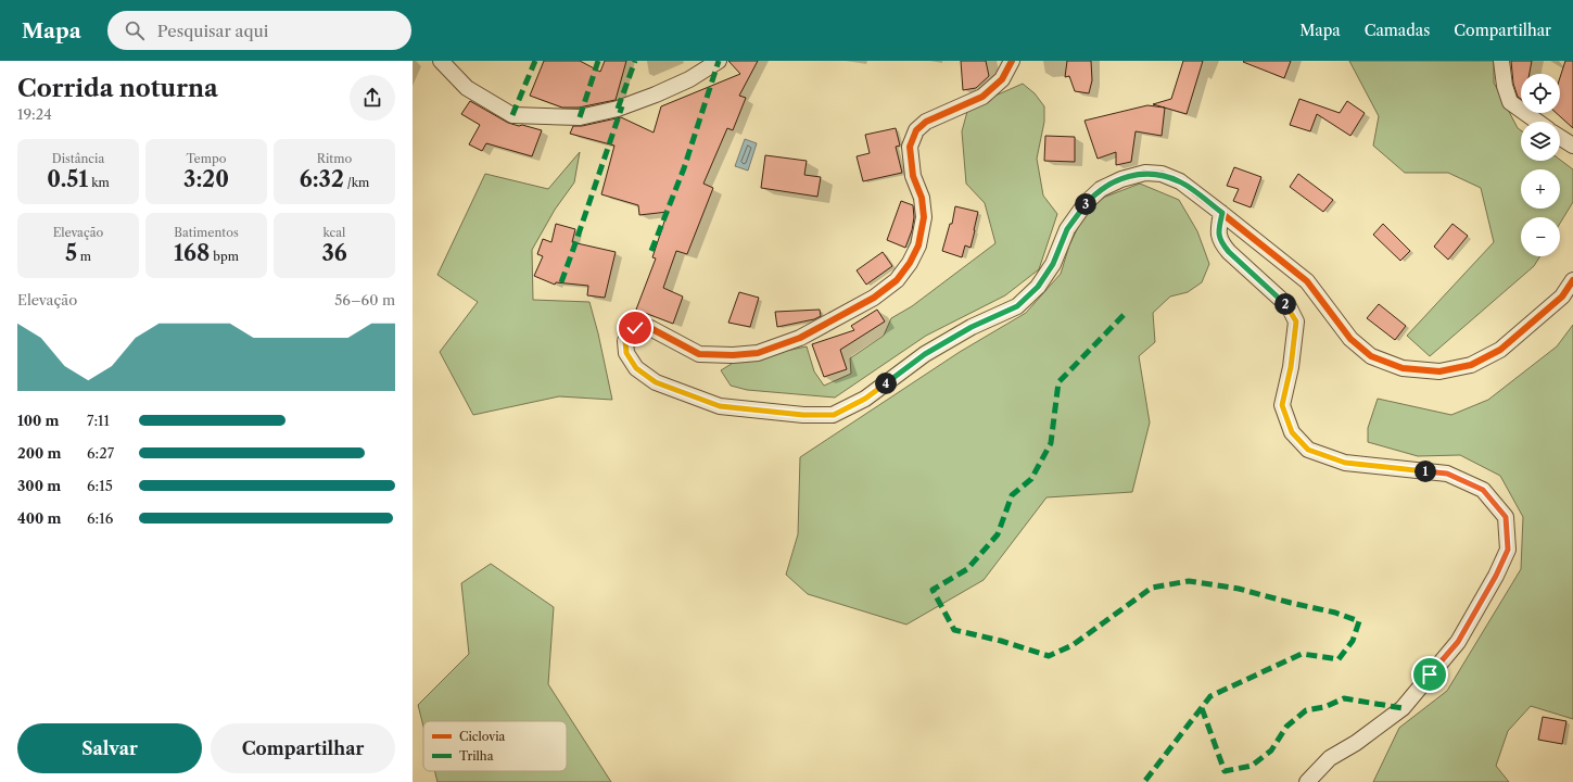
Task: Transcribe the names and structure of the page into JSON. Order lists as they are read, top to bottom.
{
  "legend": ["Ciclovia", "Trilha"],
  "page": {
    "header": "Mapa",
    "search": "Pesquisar aqui",
    "nav": ["Mapa", "Camadas", "Compartilhar"],
    "heading": ["Corrida noturna", "19:24"],
    "map_buttons": ["+", "−"],
    "stats": [
      ["Distância", "0.51 km"],
      ["Tempo", "3:20"],
      ["Ritmo", "6:32 /km"],
      ["Elevação", "5 m"],
      ["Batimentos", "168 bpm"],
      ["kcal", "36"]
    ],
    "pins": [
      "3",
      "2",
      "4",
      "1"
    ],
    "chart": ["Elevação", "56–60 m"],
    "list": [
      {
        "name": "100 m",
        "note": "7:11"
      },
      {
        "name": "200 m",
        "note": "6:27"
      },
      {
        "name": "300 m",
        "note": "6:15"
      },
      {
        "name": "400 m",
        "note": "6:16"
      }
    ],
    "buttons": ["Salvar", "Compartilhar"]
  }
}
